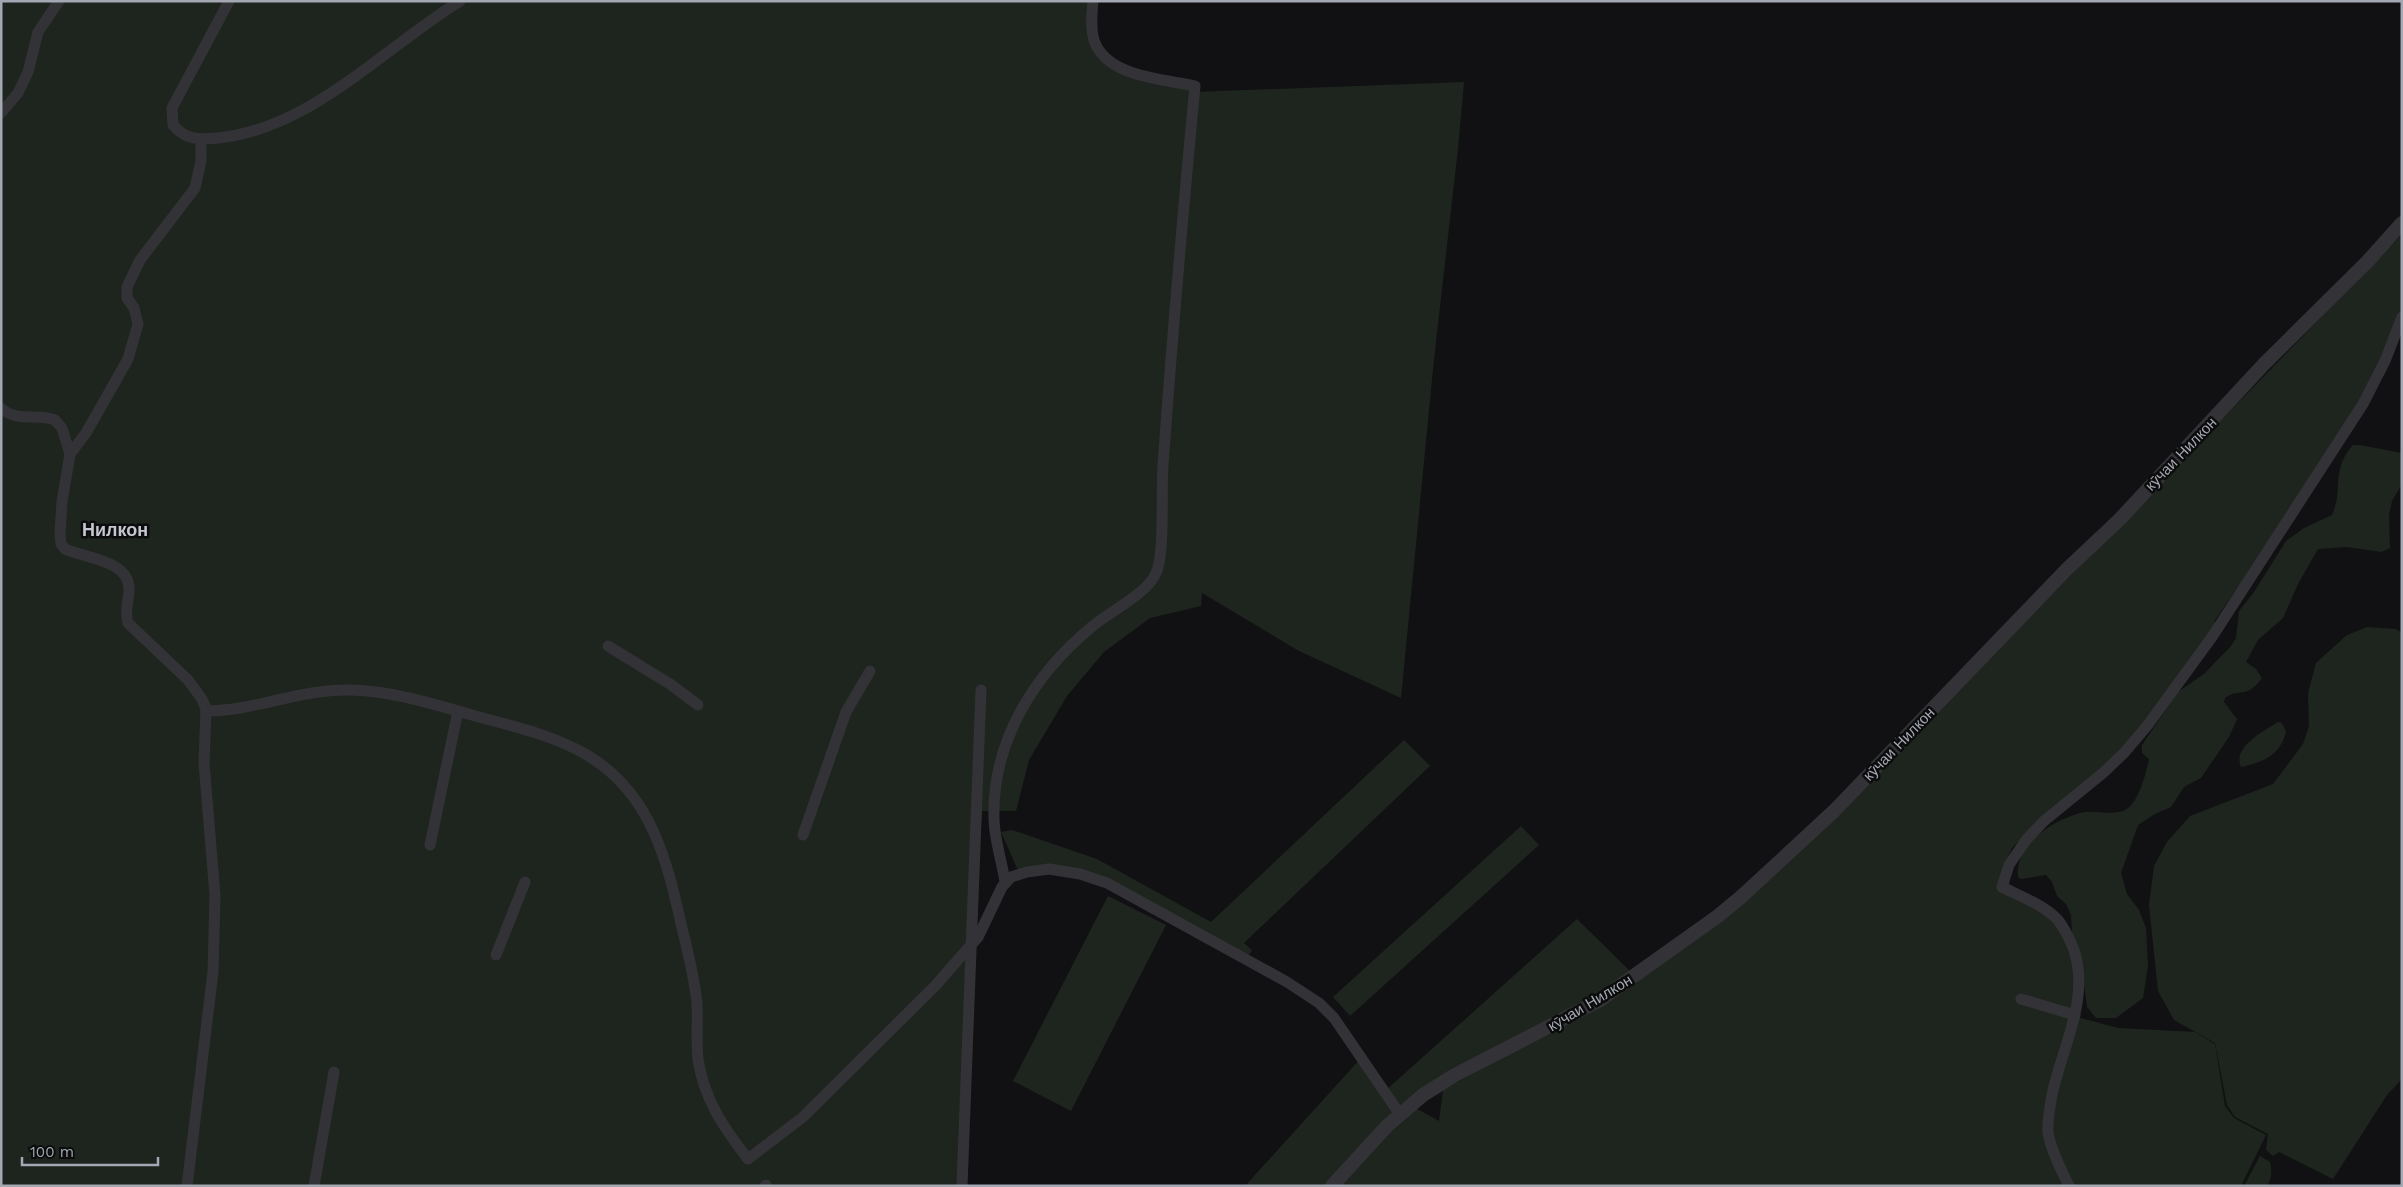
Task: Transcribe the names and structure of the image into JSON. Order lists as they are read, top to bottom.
{
  "streets": {
    "street": ["кӯчаи Нилкон"]
  },
  "districts": ["Нилкон"],
  "scale_bar": "100 m"
}
